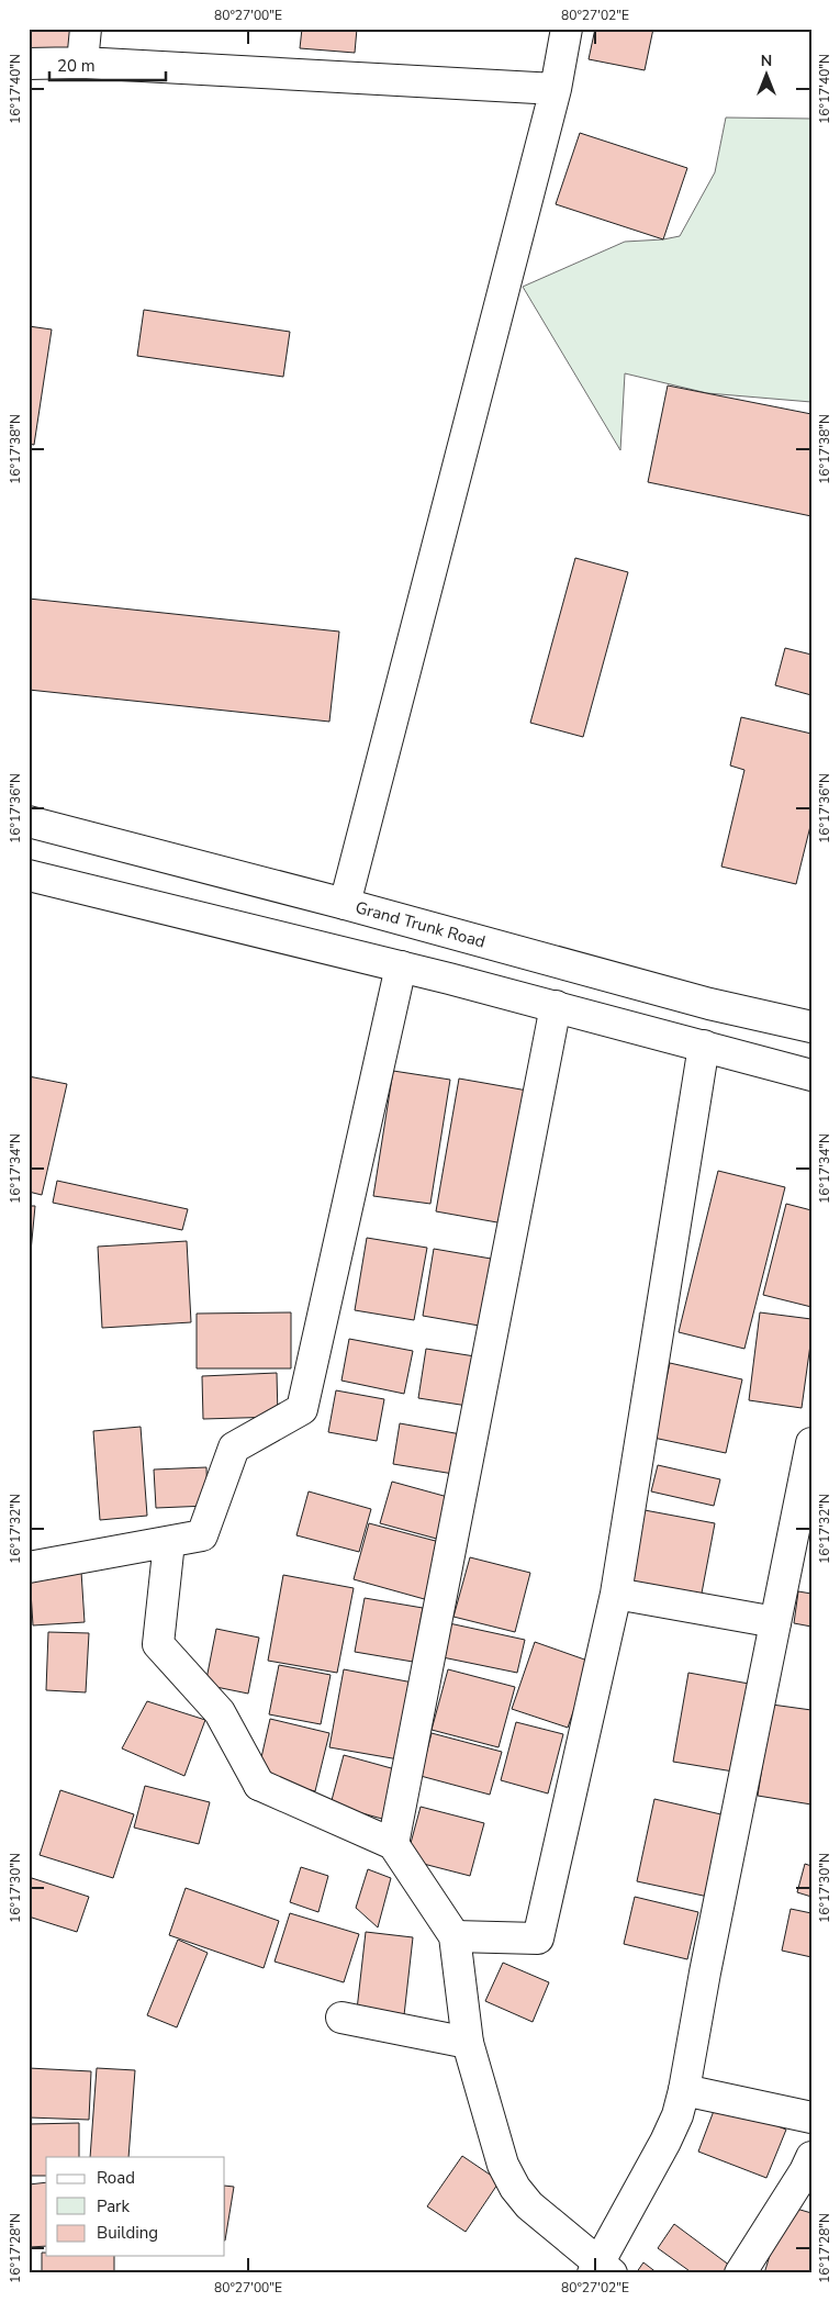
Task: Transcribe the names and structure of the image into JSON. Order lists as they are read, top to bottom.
{
  "streets": {
    "street": ["Grand Trunk Road"]
  },
  "legend": ["Road", "Park", "Building"],
  "scale_bar": "20 m",
  "north": "top",
  "coordinates": [
    "80°27'00\"E",
    "80°27'02\"E",
    "16°17'40\"N",
    "16°17'38\"N",
    "16°17'36\"N",
    "16°17'34\"N",
    "16°17'32\"N",
    "16°17'30\"N",
    "16°17'28\"N"
  ]
}
